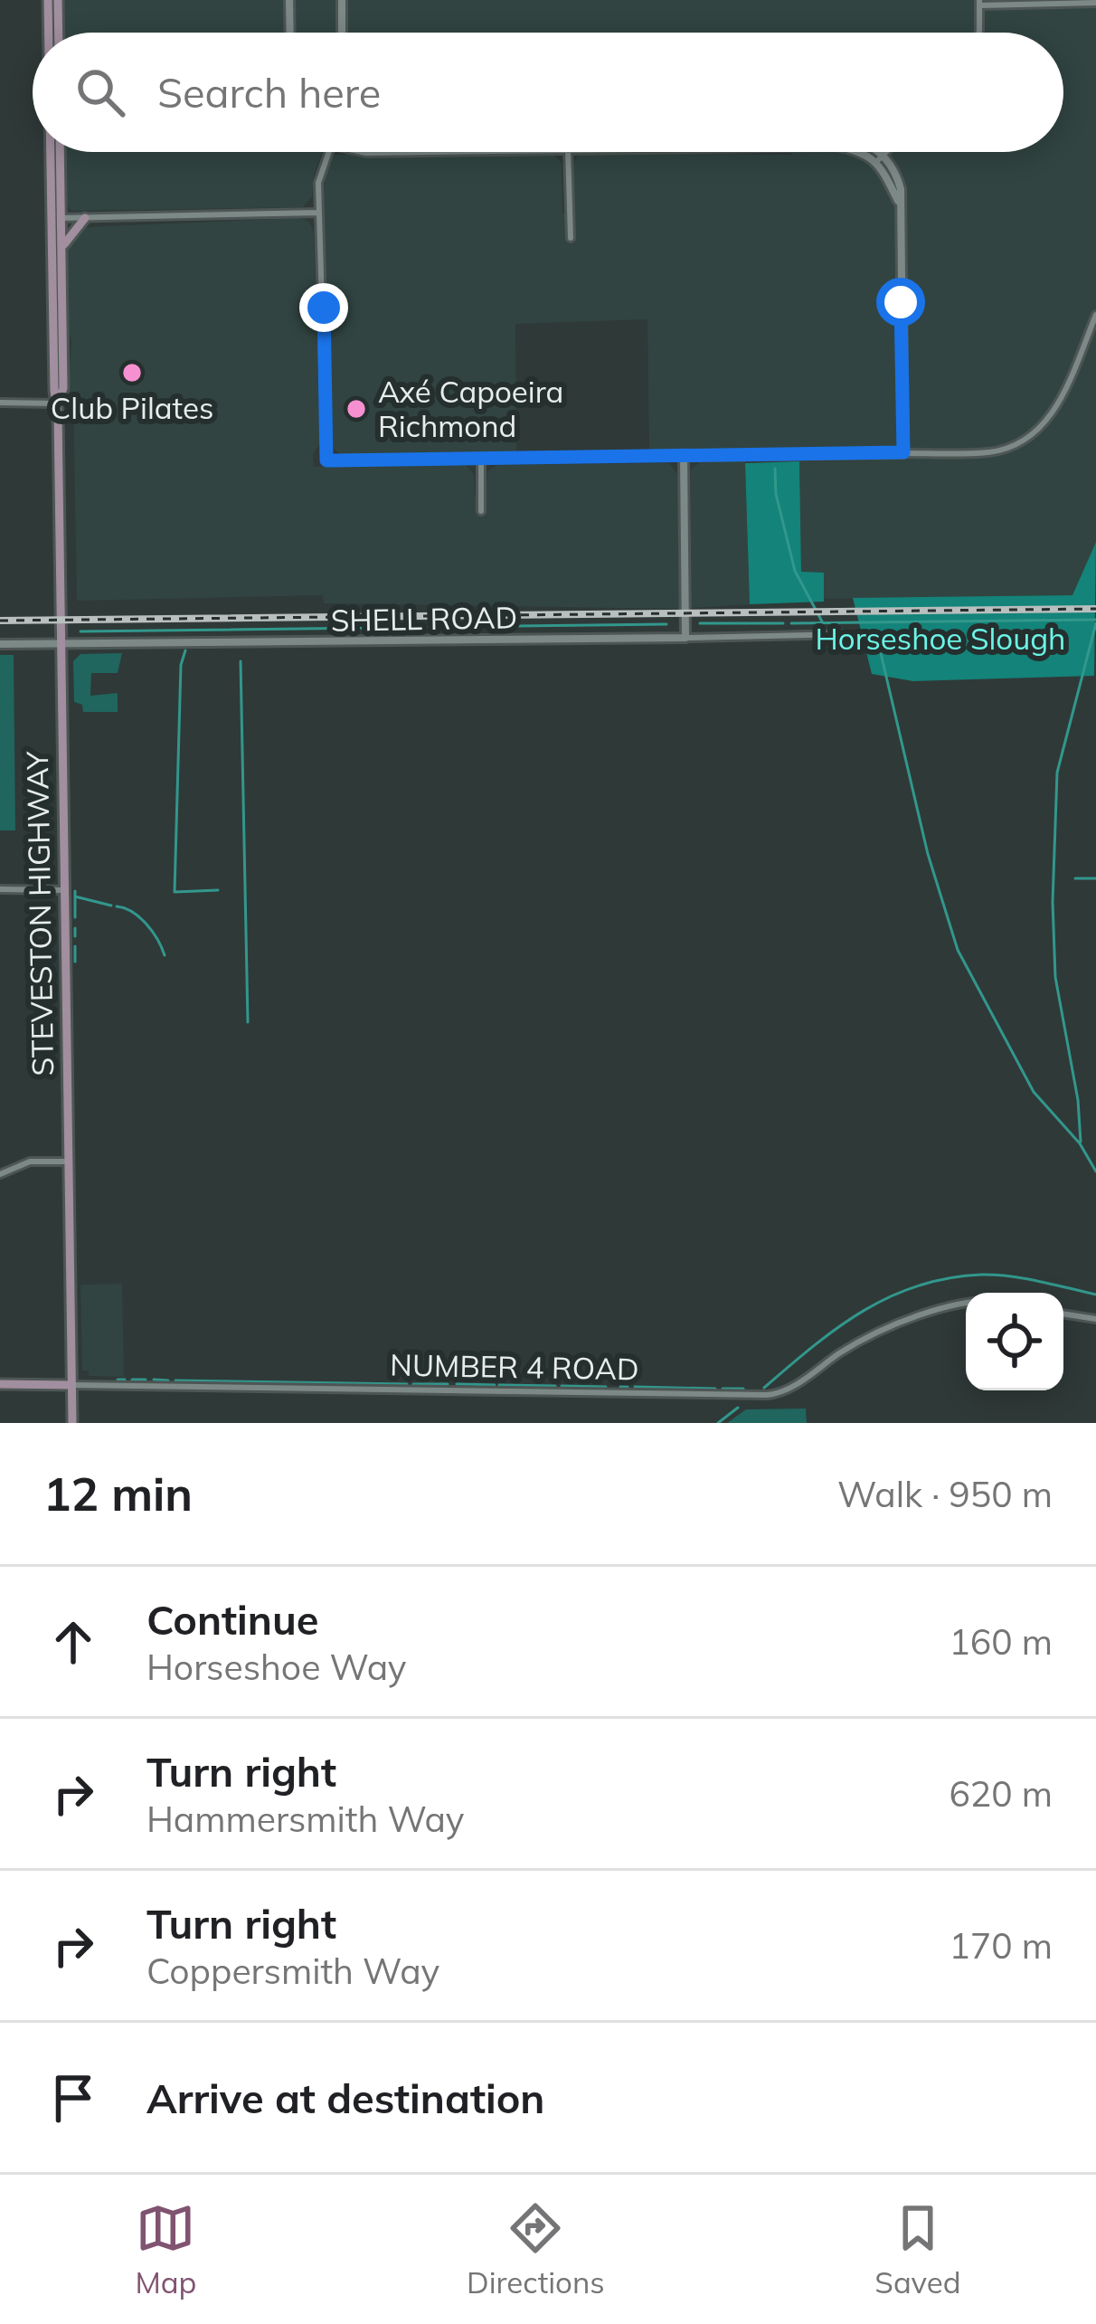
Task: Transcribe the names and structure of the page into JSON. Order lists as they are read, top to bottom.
{
  "streets": {
    "main road": ["STEVESTON HIGHWAY", "NUMBER 4 ROAD"],
    "street": ["SHELL ROAD"]
  },
  "crossings": [
    ["SHELL ROAD", "STEVESTON HIGHWAY"],
    ["STEVESTON HIGHWAY", "NUMBER 4 ROAD"]
  ],
  "parks": ["Horseshoe Slough"],
  "places": ["Club Pilates", "Axé Capoeira Richmond"],
  "page": {
    "search": "Search here",
    "heading": ["12 min", "Walk · 950 m"],
    "list": [
      ["Continue", "Horseshoe Way", "160 m"],
      ["Turn right", "Hammersmith Way", "620 m"],
      ["Turn right", "Coppersmith Way", "170 m"],
      "Arrive at destination"
    ],
    "nav": ["Map", "Directions", "Saved"]
  }
}
